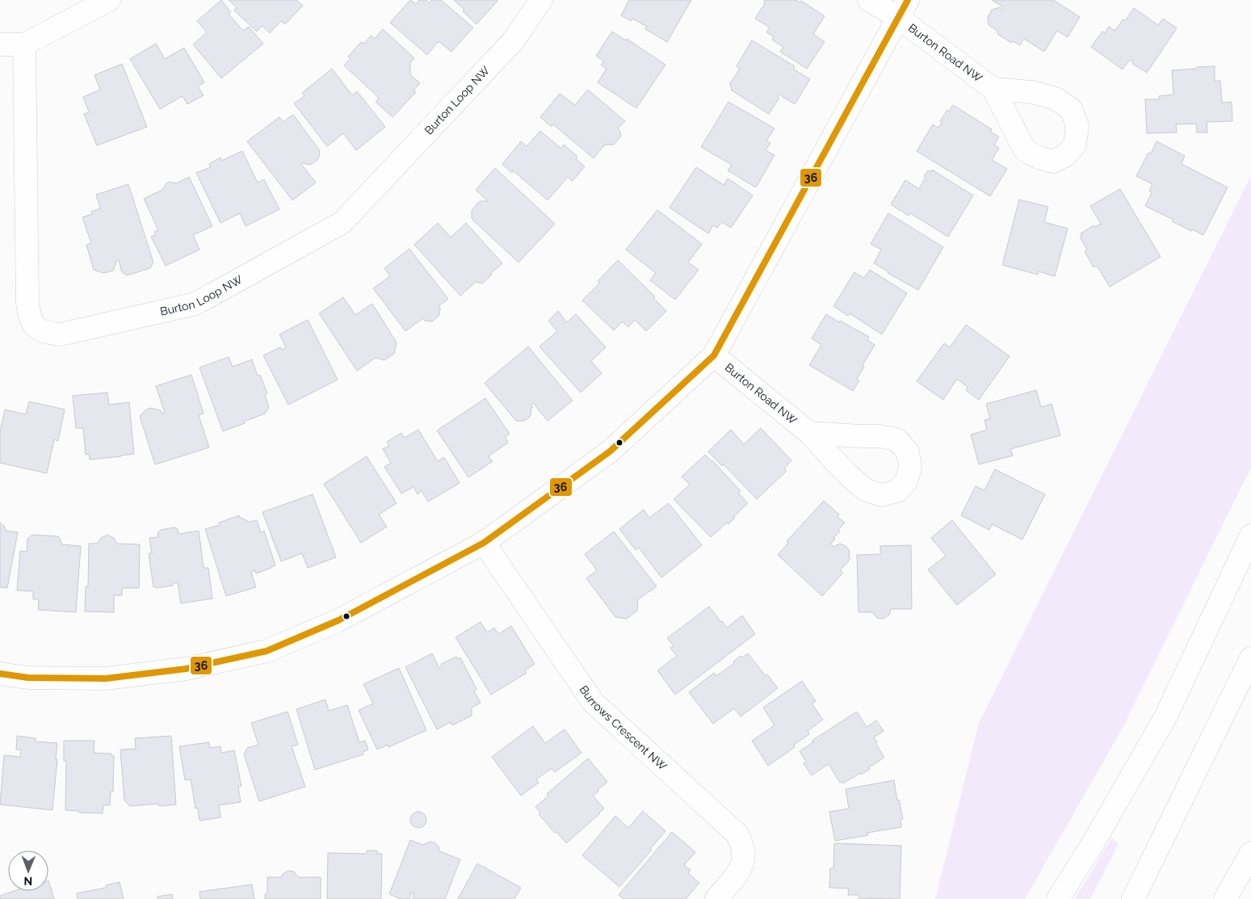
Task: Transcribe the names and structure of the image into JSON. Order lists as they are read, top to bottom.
{
  "streets": {
    "main road": ["Burton Road NW", "Burton Loop NW", "Burrows Crescent NW"]
  },
  "crossings": [
    ["Burton Road NW", "Burrows Crescent NW"]
  ],
  "lines": ["transit line 36"],
  "north": "bottom"
}
